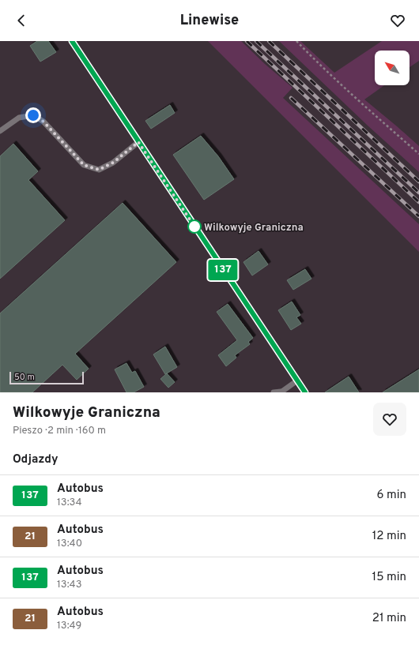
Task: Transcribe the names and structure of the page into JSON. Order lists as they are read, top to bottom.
{
  "places": ["Wilkowyje Graniczna"],
  "lines": ["bus line 137"],
  "scale_bar": "50 m",
  "north": "top left",
  "page": {
    "header": "Linewise",
    "on_map": "137",
    "scale": "50 m",
    "heading": [
      ["Wilkowyje Graniczna", "Pieszo · 2 min · 160 m"],
      "Odjazdy"
    ],
    "list": [
      {
        "mark": "137",
        "name": "Autobus",
        "note": "13:34",
        "value": "6 min"
      },
      {
        "mark": "21",
        "name": "Autobus",
        "note": "13:40",
        "value": "12 min"
      },
      {
        "mark": "137",
        "name": "Autobus",
        "note": "13:43",
        "value": "15 min"
      },
      {
        "mark": "21",
        "name": "Autobus",
        "note": "13:49",
        "value": "21 min"
      }
    ]
  }
}
